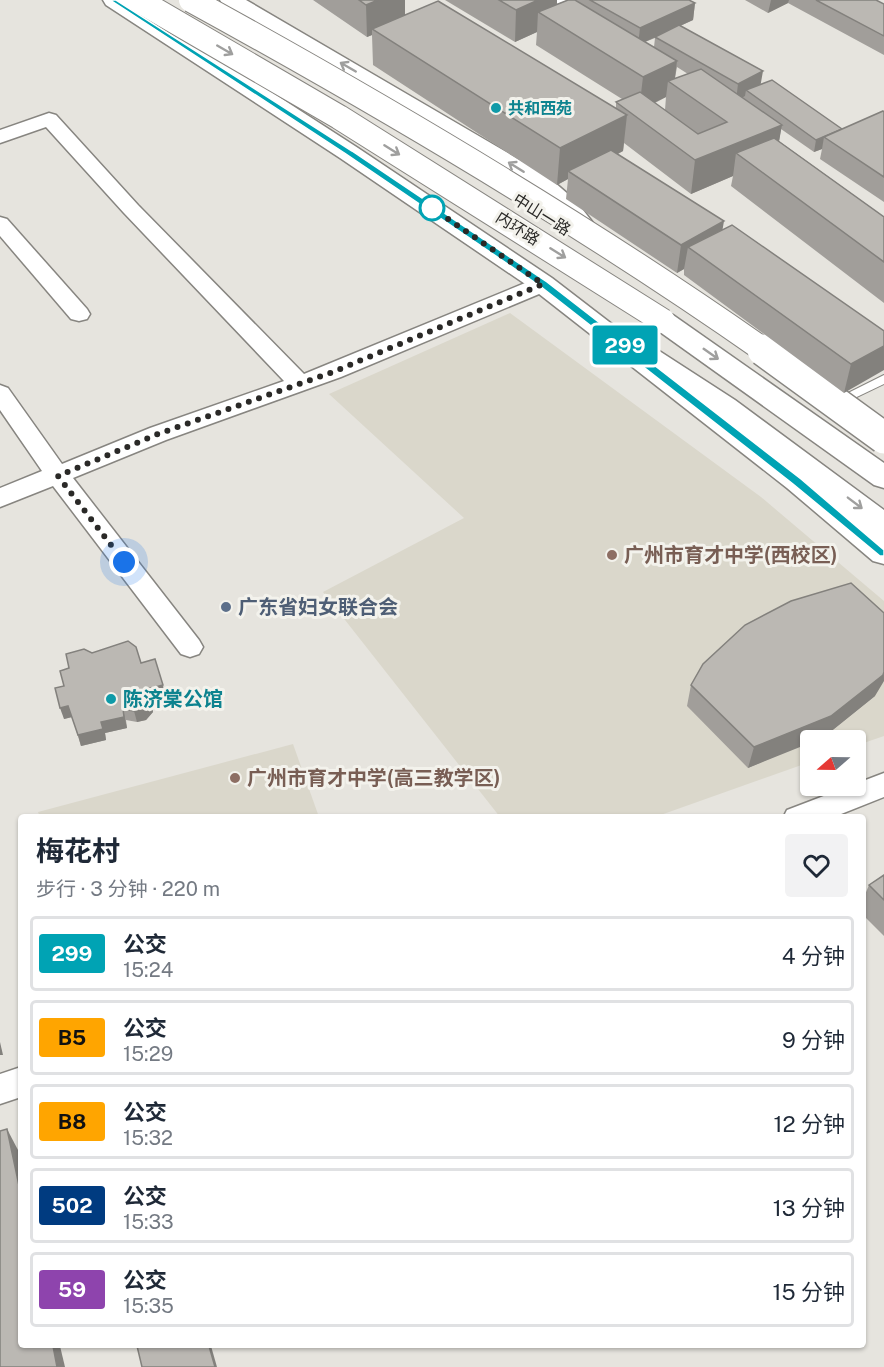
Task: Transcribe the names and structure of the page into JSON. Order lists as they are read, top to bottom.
{
  "streets": {
    "main road": ["中山一路", "内环路"]
  },
  "places": [
    "共和西苑",
    "广州市育才中学(西校区)",
    "广东省妇女联合会",
    "陈济棠公馆",
    "广州市育才中学(高三教学区)"
  ],
  "lines": ["bus line 299"],
  "north": "left",
  "page": {
    "on_map": "299",
    "heading": ["梅花村", "步行 · 3 分钟 · 220 m"],
    "list": [
      {
        "mark": "299",
        "name": "公交",
        "note": "15:24",
        "value": "4 分钟"
      },
      {
        "mark": "B5",
        "name": "公交",
        "note": "15:29",
        "value": "9 分钟"
      },
      {
        "mark": "B8",
        "name": "公交",
        "note": "15:32",
        "value": "12 分钟"
      },
      {
        "mark": "502",
        "name": "公交",
        "note": "15:33",
        "value": "13 分钟"
      },
      {
        "mark": "59",
        "name": "公交",
        "note": "15:35",
        "value": "15 分钟"
      }
    ]
  }
}
